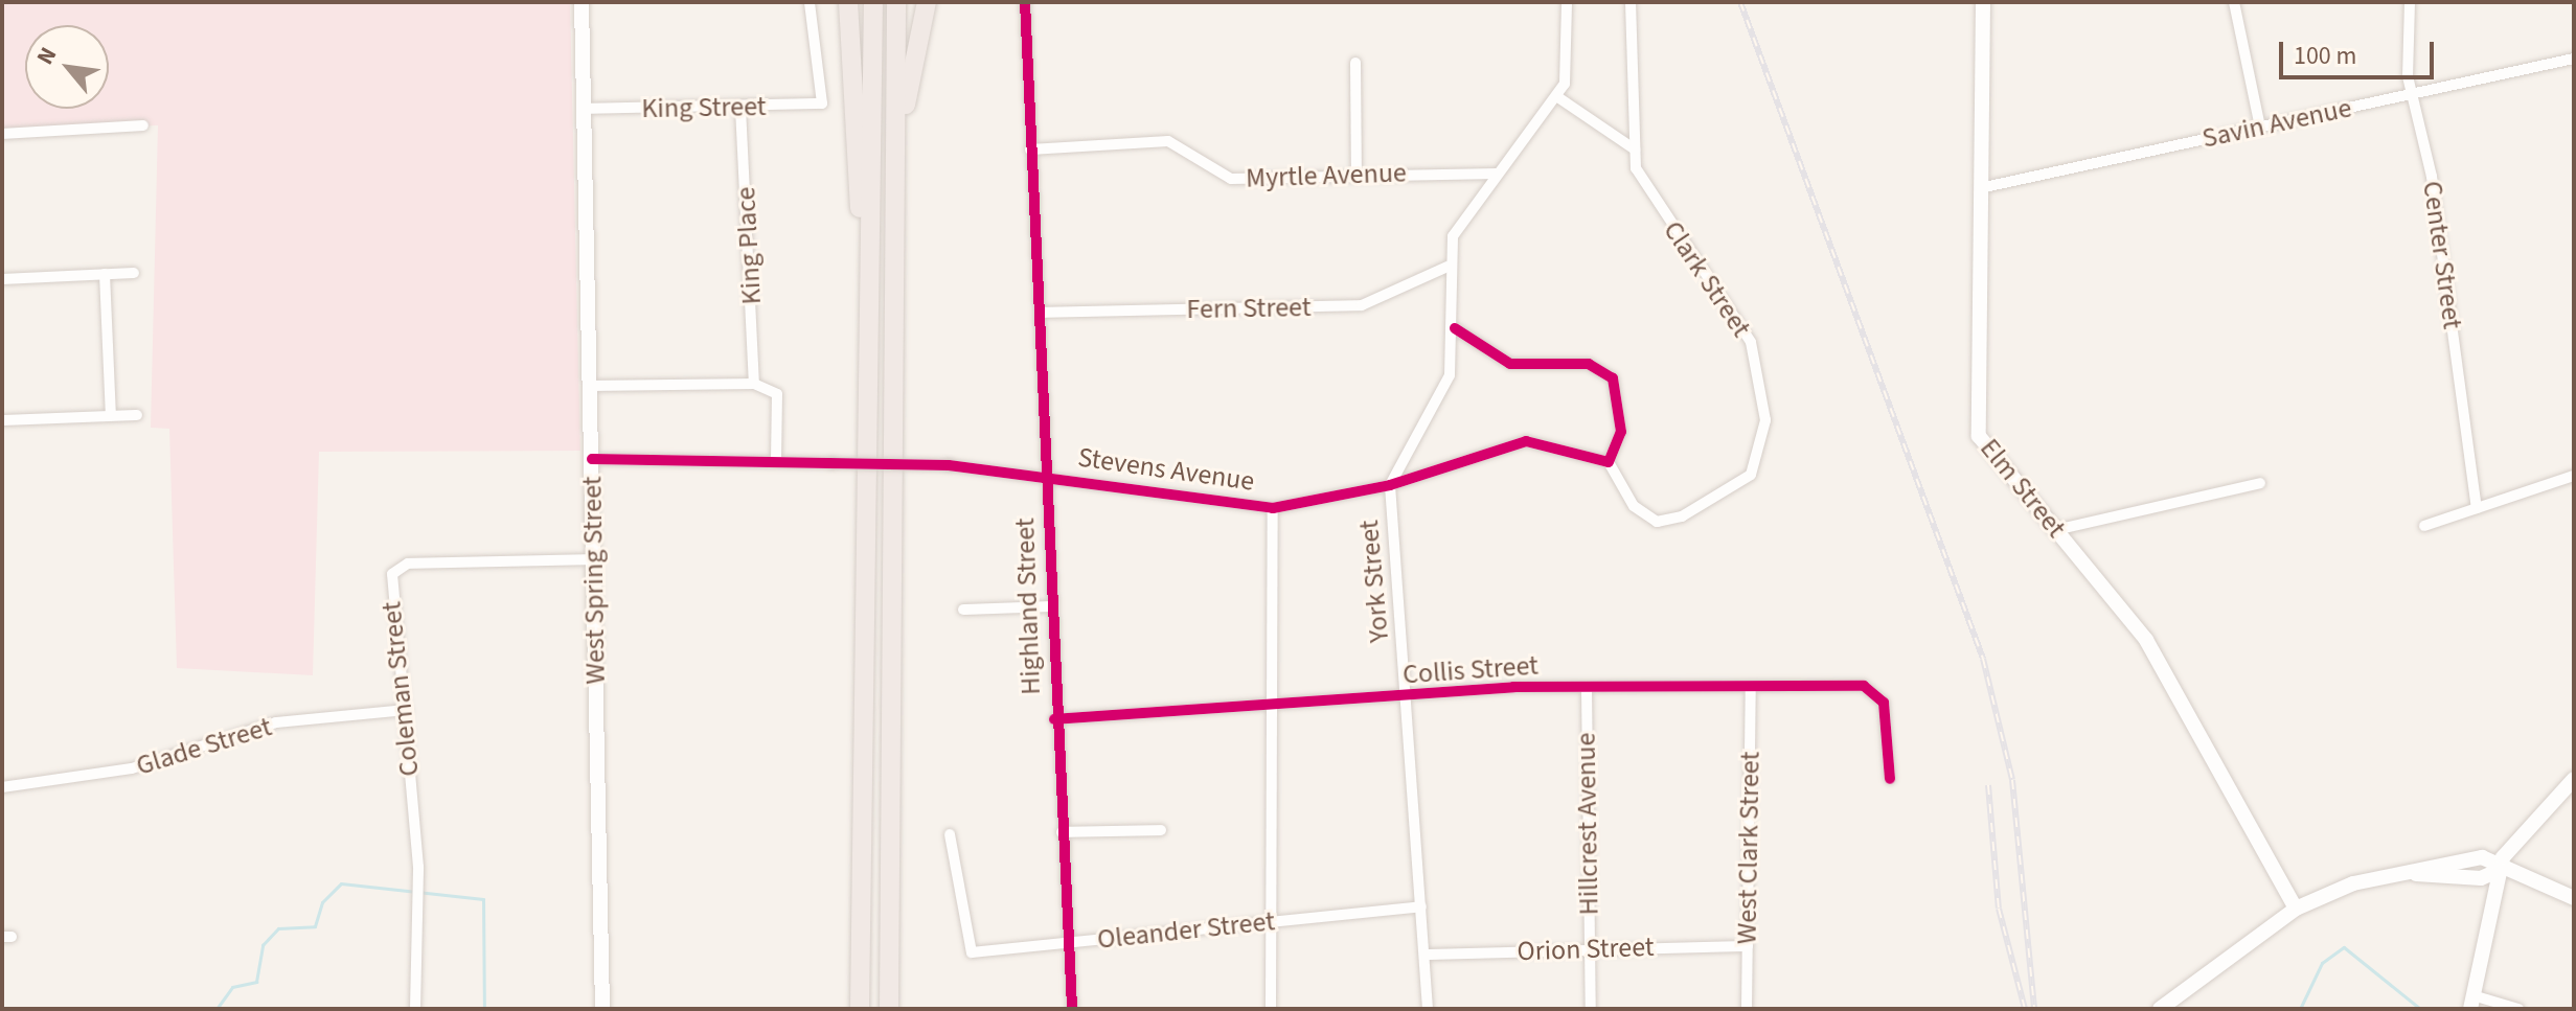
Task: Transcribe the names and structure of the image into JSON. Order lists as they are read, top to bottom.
{
  "streets": {
    "main road": ["Elm Street", "West Spring Street"],
    "street": [
      "King Street",
      "Savin Avenue",
      "Myrtle Avenue",
      "King Place",
      "Center Street",
      "Clark Street",
      "Fern Street",
      "Stevens Avenue",
      "York Street",
      "Highland Street",
      "Collis Street",
      "Coleman Street",
      "Glade Street",
      "Hillcrest Avenue",
      "West Clark Street",
      "Oleander Street",
      "Orion Street"
    ]
  },
  "crossings": [
    ["King Street", "King Place"],
    ["King Street", "West Spring Street"],
    ["Savin Avenue", "Center Street"],
    ["Savin Avenue", "Elm Street"],
    ["Myrtle Avenue", "York Street"],
    ["Myrtle Avenue", "Highland Street"],
    ["Clark Street", "Stevens Avenue"],
    ["Fern Street", "York Street"],
    ["Fern Street", "Highland Street"],
    ["Stevens Avenue", "West Spring Street"],
    ["Stevens Avenue", "York Street"],
    ["Stevens Avenue", "Highland Street"],
    ["West Spring Street", "Coleman Street"],
    ["York Street", "Collis Street"],
    ["York Street", "Oleander Street"],
    ["York Street", "Orion Street"],
    ["Highland Street", "Collis Street"],
    ["Highland Street", "Oleander Street"],
    ["Collis Street", "Hillcrest Avenue"],
    ["Collis Street", "West Clark Street"],
    ["Coleman Street", "Glade Street"],
    ["Hillcrest Avenue", "Orion Street"],
    ["West Clark Street", "Orion Street"]
  ],
  "scale_bar": "100 m",
  "north": "top left"
}
